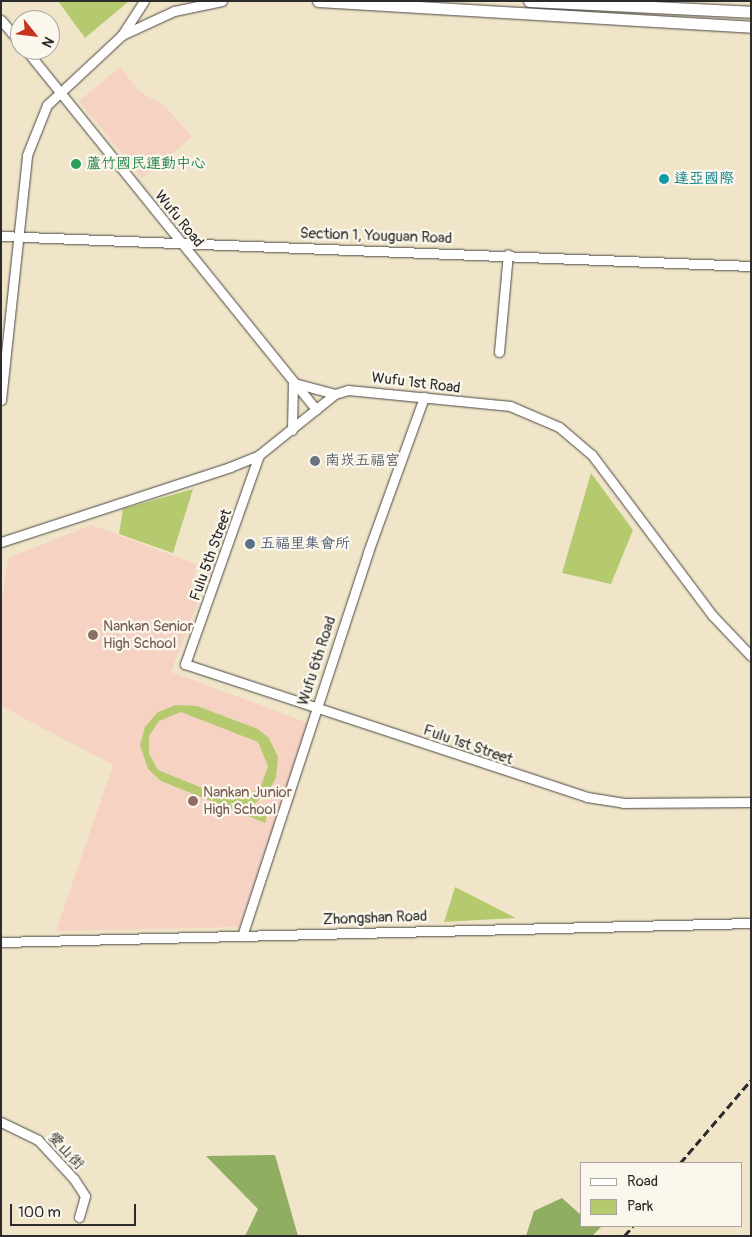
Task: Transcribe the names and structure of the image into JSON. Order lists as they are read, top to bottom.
{
  "streets": {
    "street": [
      "Wufu Road",
      "Section 1, Youguan Road",
      "Wufu 1st Road",
      "Fulu 5th Street",
      "Wufu 6th Road",
      "Fulu 1st Street",
      "Zhongshan Road",
      "愛山街"
    ]
  },
  "crossings": [
    ["Wufu Road", "Section 1, Youguan Road"],
    ["Wufu 1st Road", "Wufu 6th Road"],
    ["Fulu 5th Street", "Fulu 1st Street"],
    ["Wufu 6th Road", "Fulu 1st Street"],
    ["Wufu 6th Road", "Zhongshan Road"]
  ],
  "places": [
    "蘆竹國民運動中心",
    "達亞國際",
    "南崁五福宮",
    "五福里集會所",
    "Nankan Senior High School",
    "Nankan Junior High School"
  ],
  "legend": ["Road", "Park"],
  "scale_bar": "100 m",
  "north": "bottom right"
}
